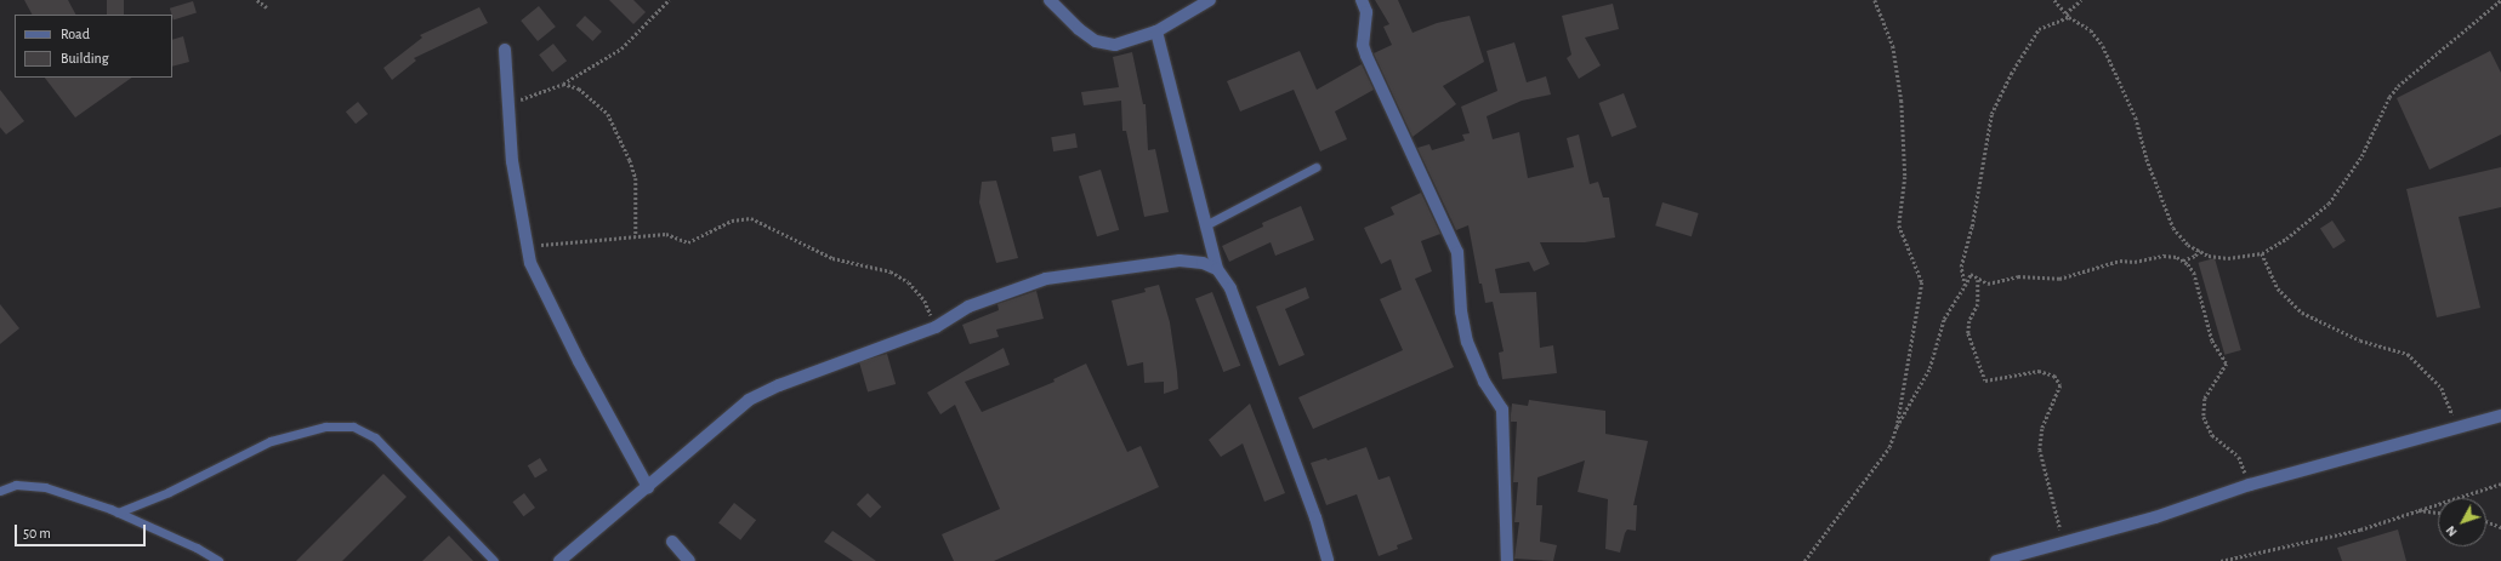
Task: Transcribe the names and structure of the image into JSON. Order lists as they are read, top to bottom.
{
  "legend": ["Road", "Building"],
  "scale_bar": "50 m",
  "north": "bottom left"
}
